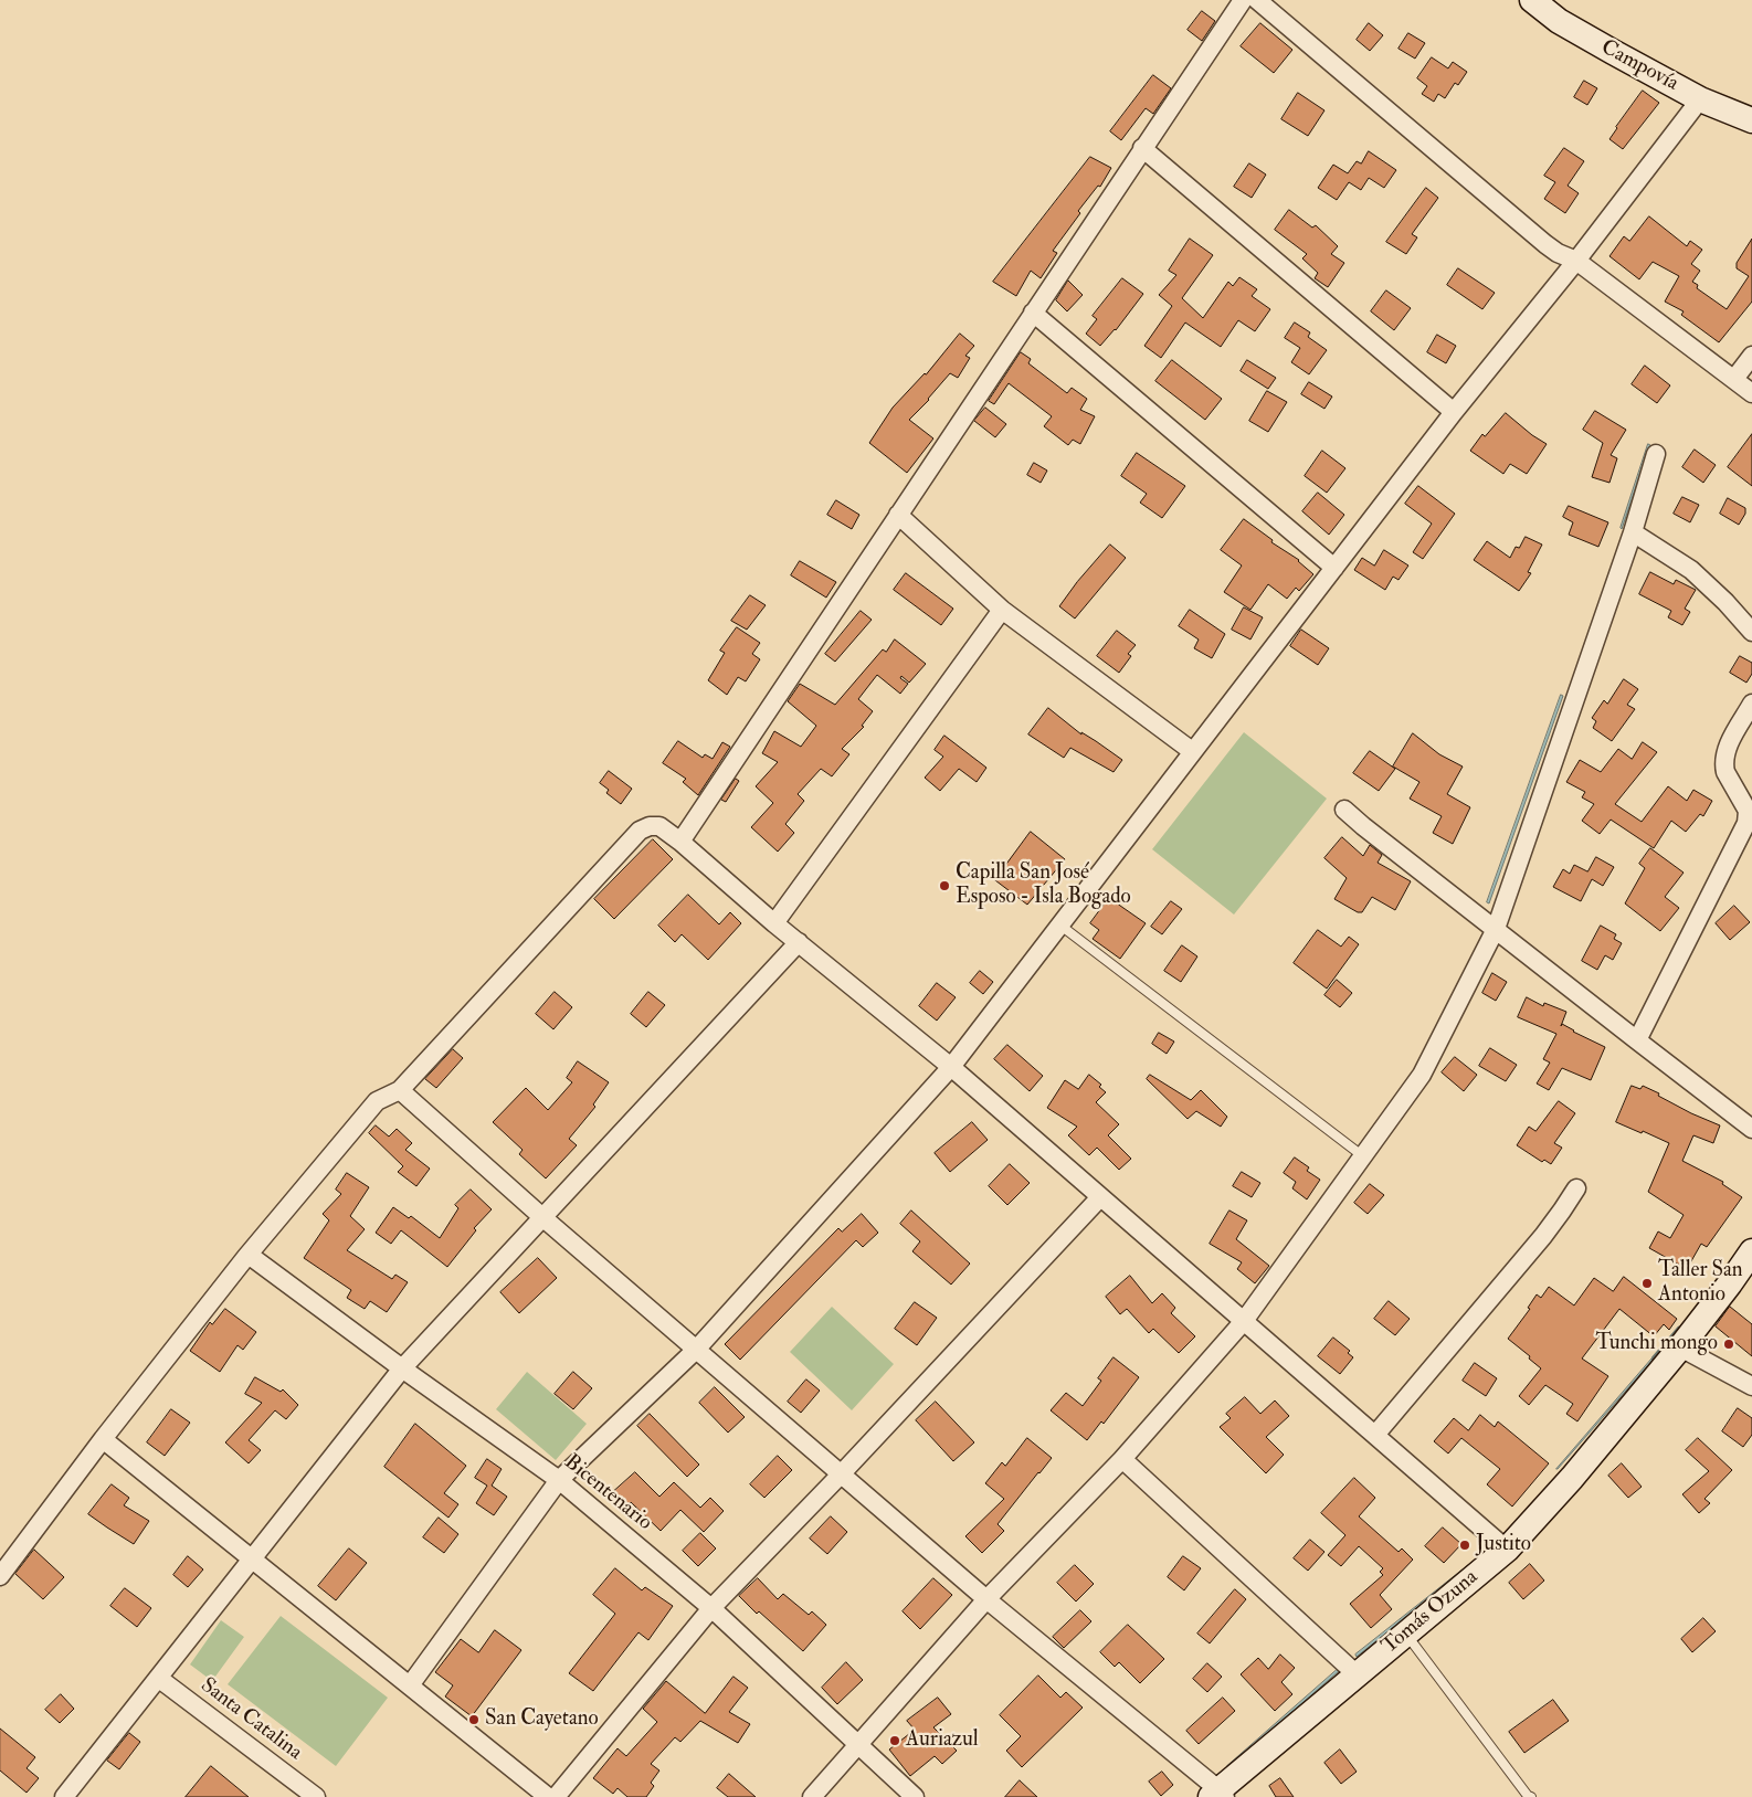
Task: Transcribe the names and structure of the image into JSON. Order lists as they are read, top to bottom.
{
  "streets": {
    "street": [
      "Campovía",
      "Bicentenario",
      "Tomás Ozuna",
      "Santa Catalina"
    ]
  },
  "places": [
    "Capilla San José Esposo - Isla Bogado",
    "Taller San Antonio",
    "Tunchi mongo",
    "Justito",
    "San Cayetano",
    "Auriazul"
  ]
}
